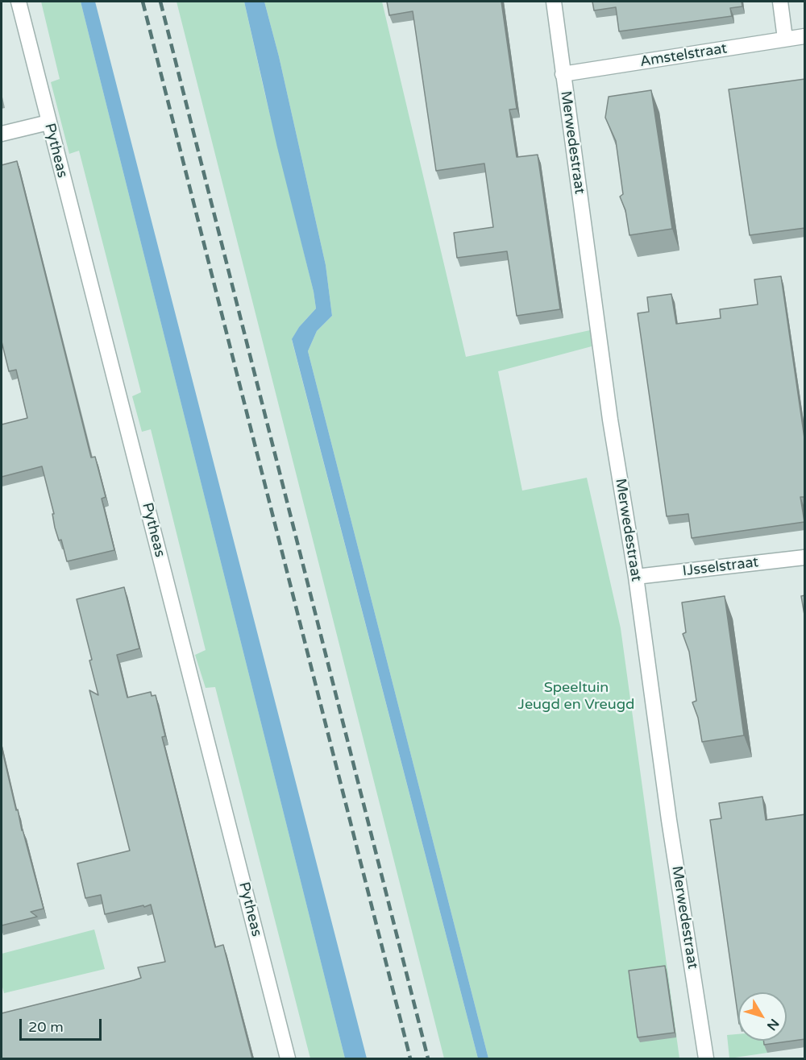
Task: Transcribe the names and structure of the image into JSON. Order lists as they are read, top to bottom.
{
  "streets": {
    "street": [
      "Amstelstraat",
      "Merwedestraat",
      "Pytheas",
      "IJsselstraat"
    ]
  },
  "crossings": [
    ["Amstelstraat", "Merwedestraat"],
    ["Merwedestraat", "IJsselstraat"]
  ],
  "parks": ["Speeltuin Jeugd en Vreugd"],
  "scale_bar": "20 m",
  "north": "bottom right"
}
